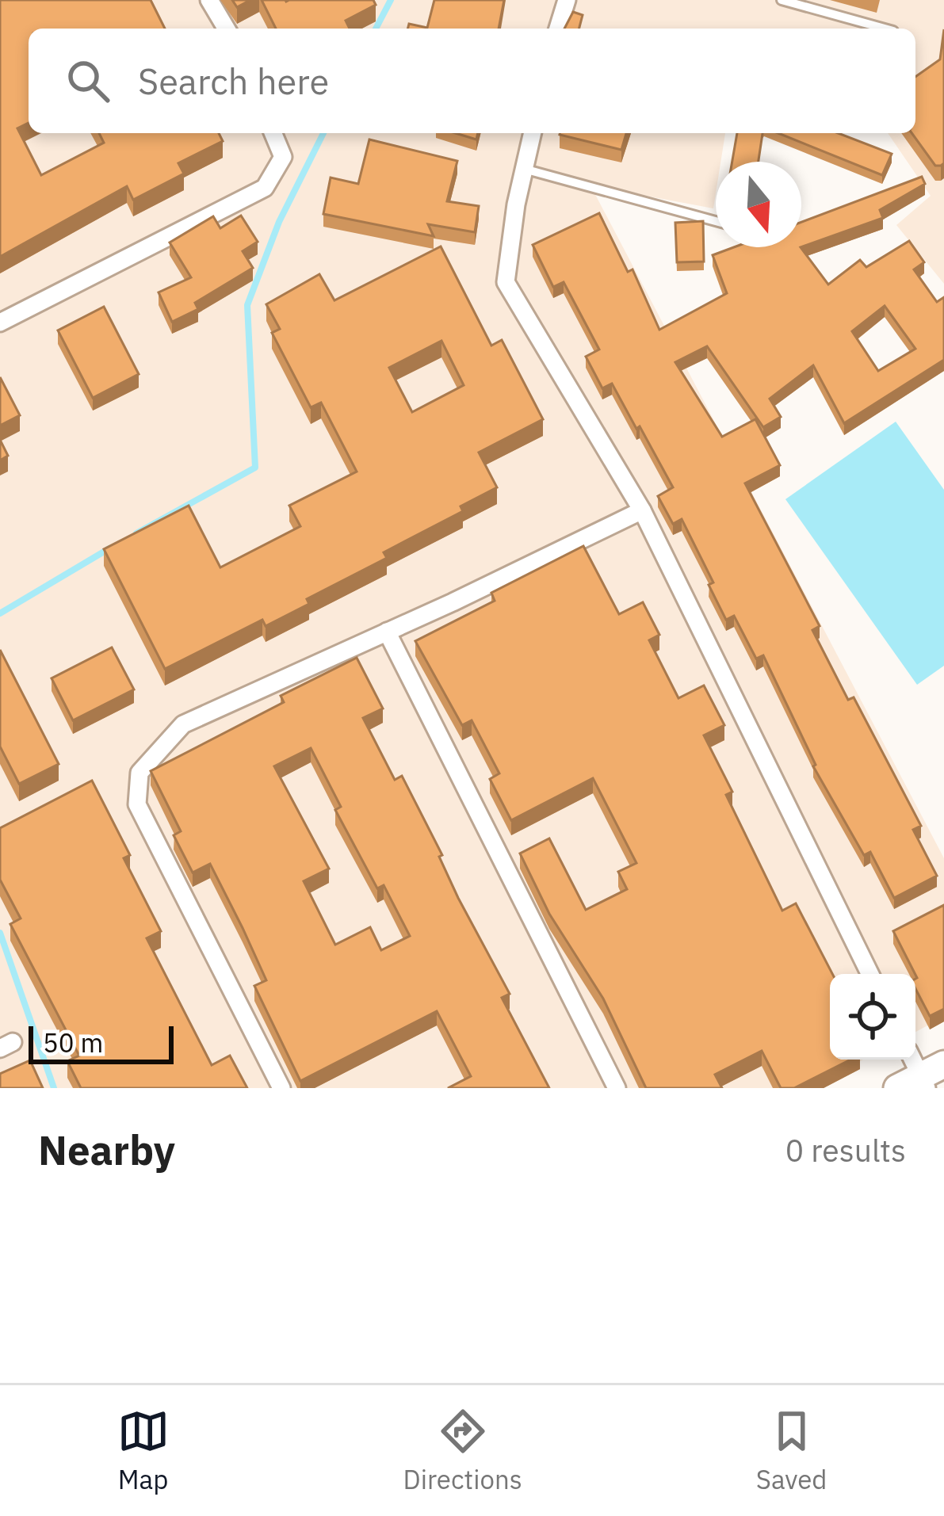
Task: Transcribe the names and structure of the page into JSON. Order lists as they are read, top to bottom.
{
  "scale_bar": "50 m",
  "north": "bottom",
  "page": {
    "search": "Search here",
    "scale": "50 m",
    "heading": ["Nearby", "0 results"],
    "nav": ["Map", "Directions", "Saved"]
  }
}
